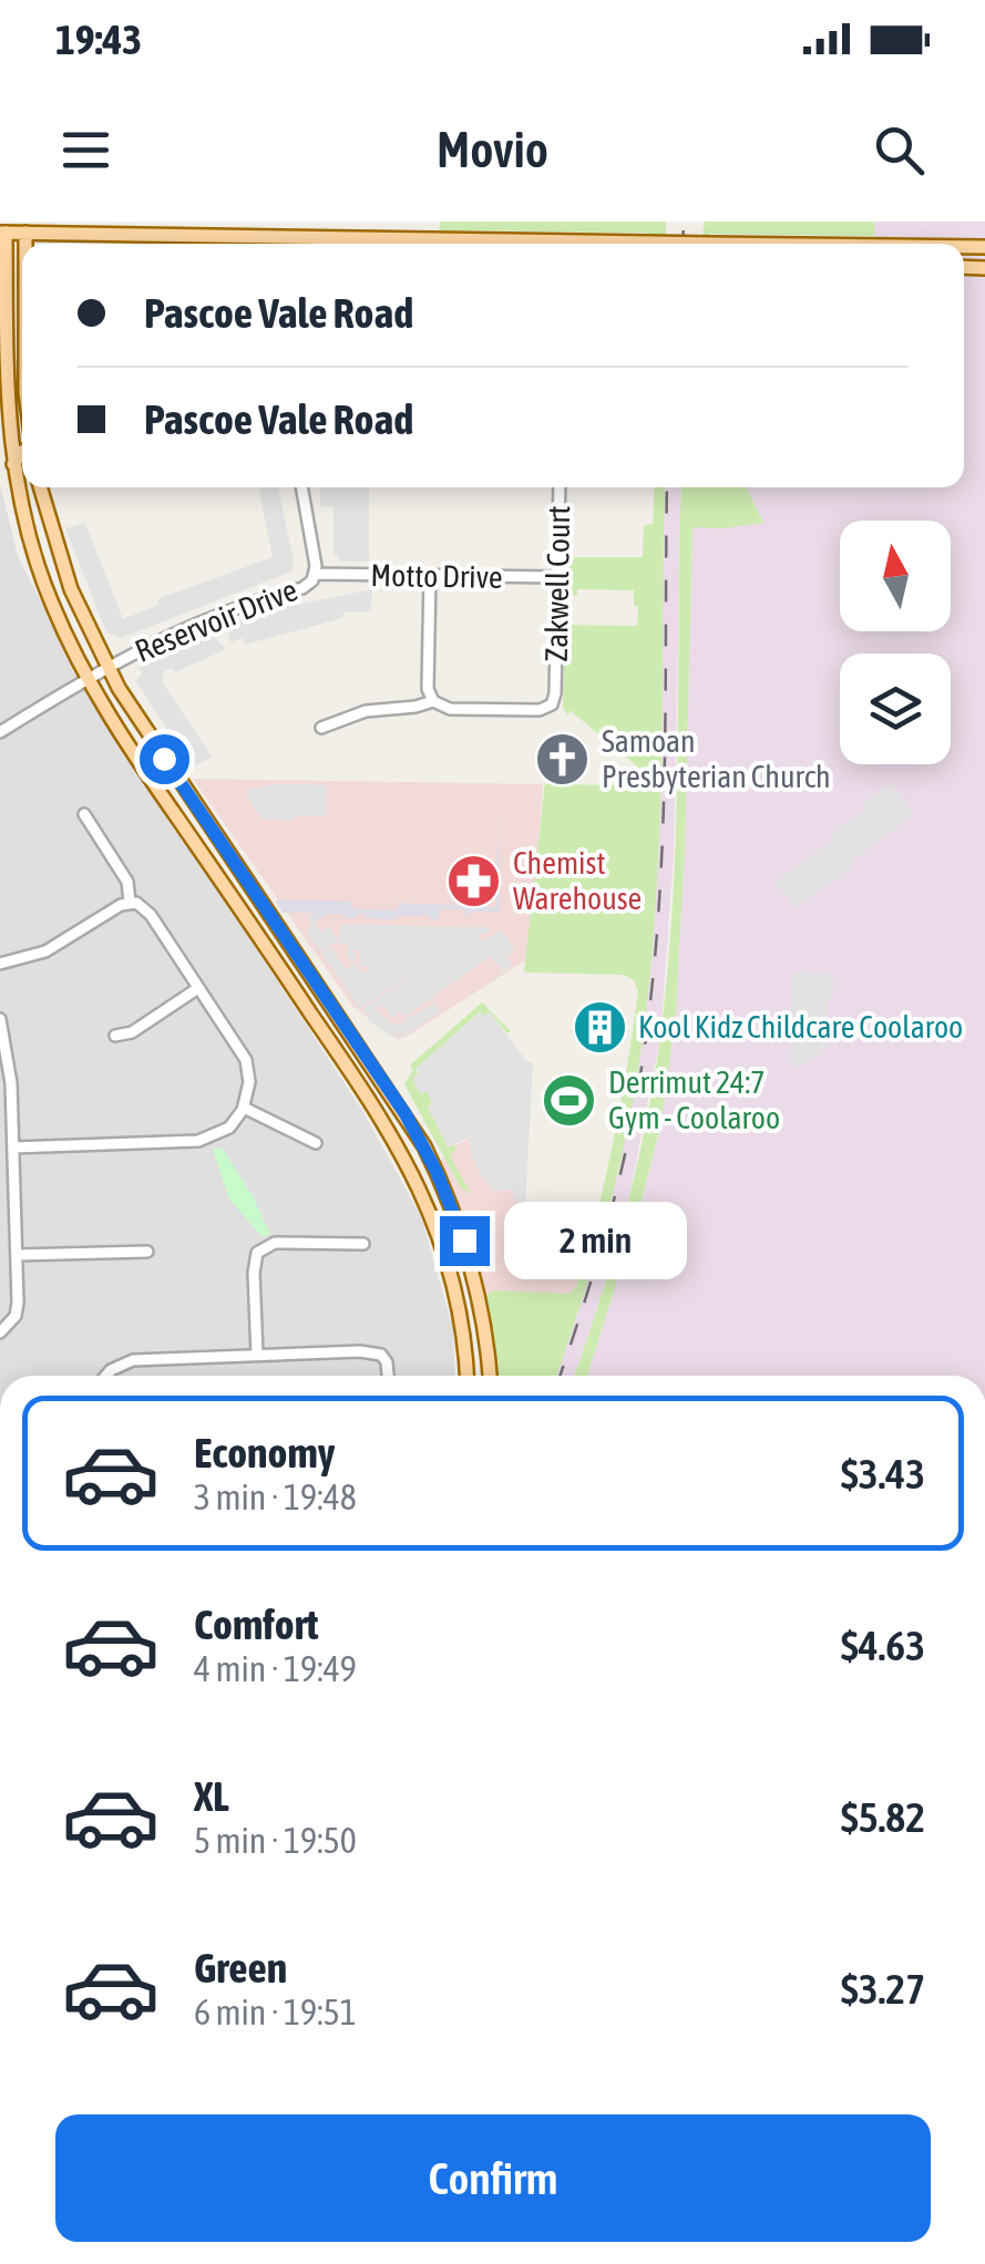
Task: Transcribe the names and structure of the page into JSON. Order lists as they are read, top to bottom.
{
  "streets": {
    "street": ["Motto Drive", "Zakwell Court", "Reservoir Drive"]
  },
  "crossings": [
    ["Motto Drive", "Zakwell Court"],
    ["Motto Drive", "Reservoir Drive"]
  ],
  "places": {
    "church": ["Samoan Presbyterian Church"],
    "pharmacy": ["Chemist Warehouse"],
    "building": ["Kool Kidz Childcare Coolaroo"],
    "sports": ["Derrimut 24:7 Gym - Coolaroo"]
  },
  "north": "top",
  "page": {
    "status": "19:43",
    "header": "Movio",
    "banner": ["Pascoe Vale Road", "Pascoe Vale Road"],
    "bubble": "2 min",
    "list": [
      {
        "name": "Economy",
        "note": "3 min · 19:48",
        "value": "$3.43"
      },
      {
        "name": "Comfort",
        "note": "4 min · 19:49",
        "value": "$4.63"
      },
      {
        "name": "XL",
        "note": "5 min · 19:50",
        "value": "$5.82"
      },
      {
        "name": "Green",
        "note": "6 min · 19:51",
        "value": "$3.27"
      }
    ],
    "buttons": "Confirm"
  }
}
